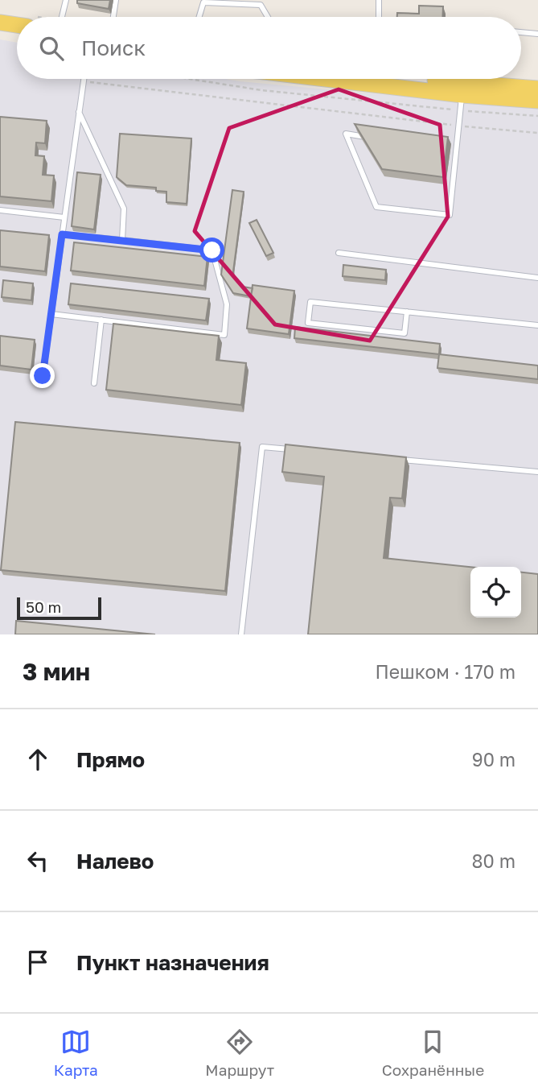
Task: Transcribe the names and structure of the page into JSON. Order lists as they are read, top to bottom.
{
  "scale_bar": "50 m",
  "page": {
    "search": "Поиск",
    "scale": "50 m",
    "heading": ["3 мин", "Пешком · 170 m"],
    "list": [
      ["Прямо", "90 m"],
      ["Налево", "80 m"],
      "Пункт назначения"
    ],
    "nav": ["Карта", "Маршрут", "Сохранённые"]
  }
}
